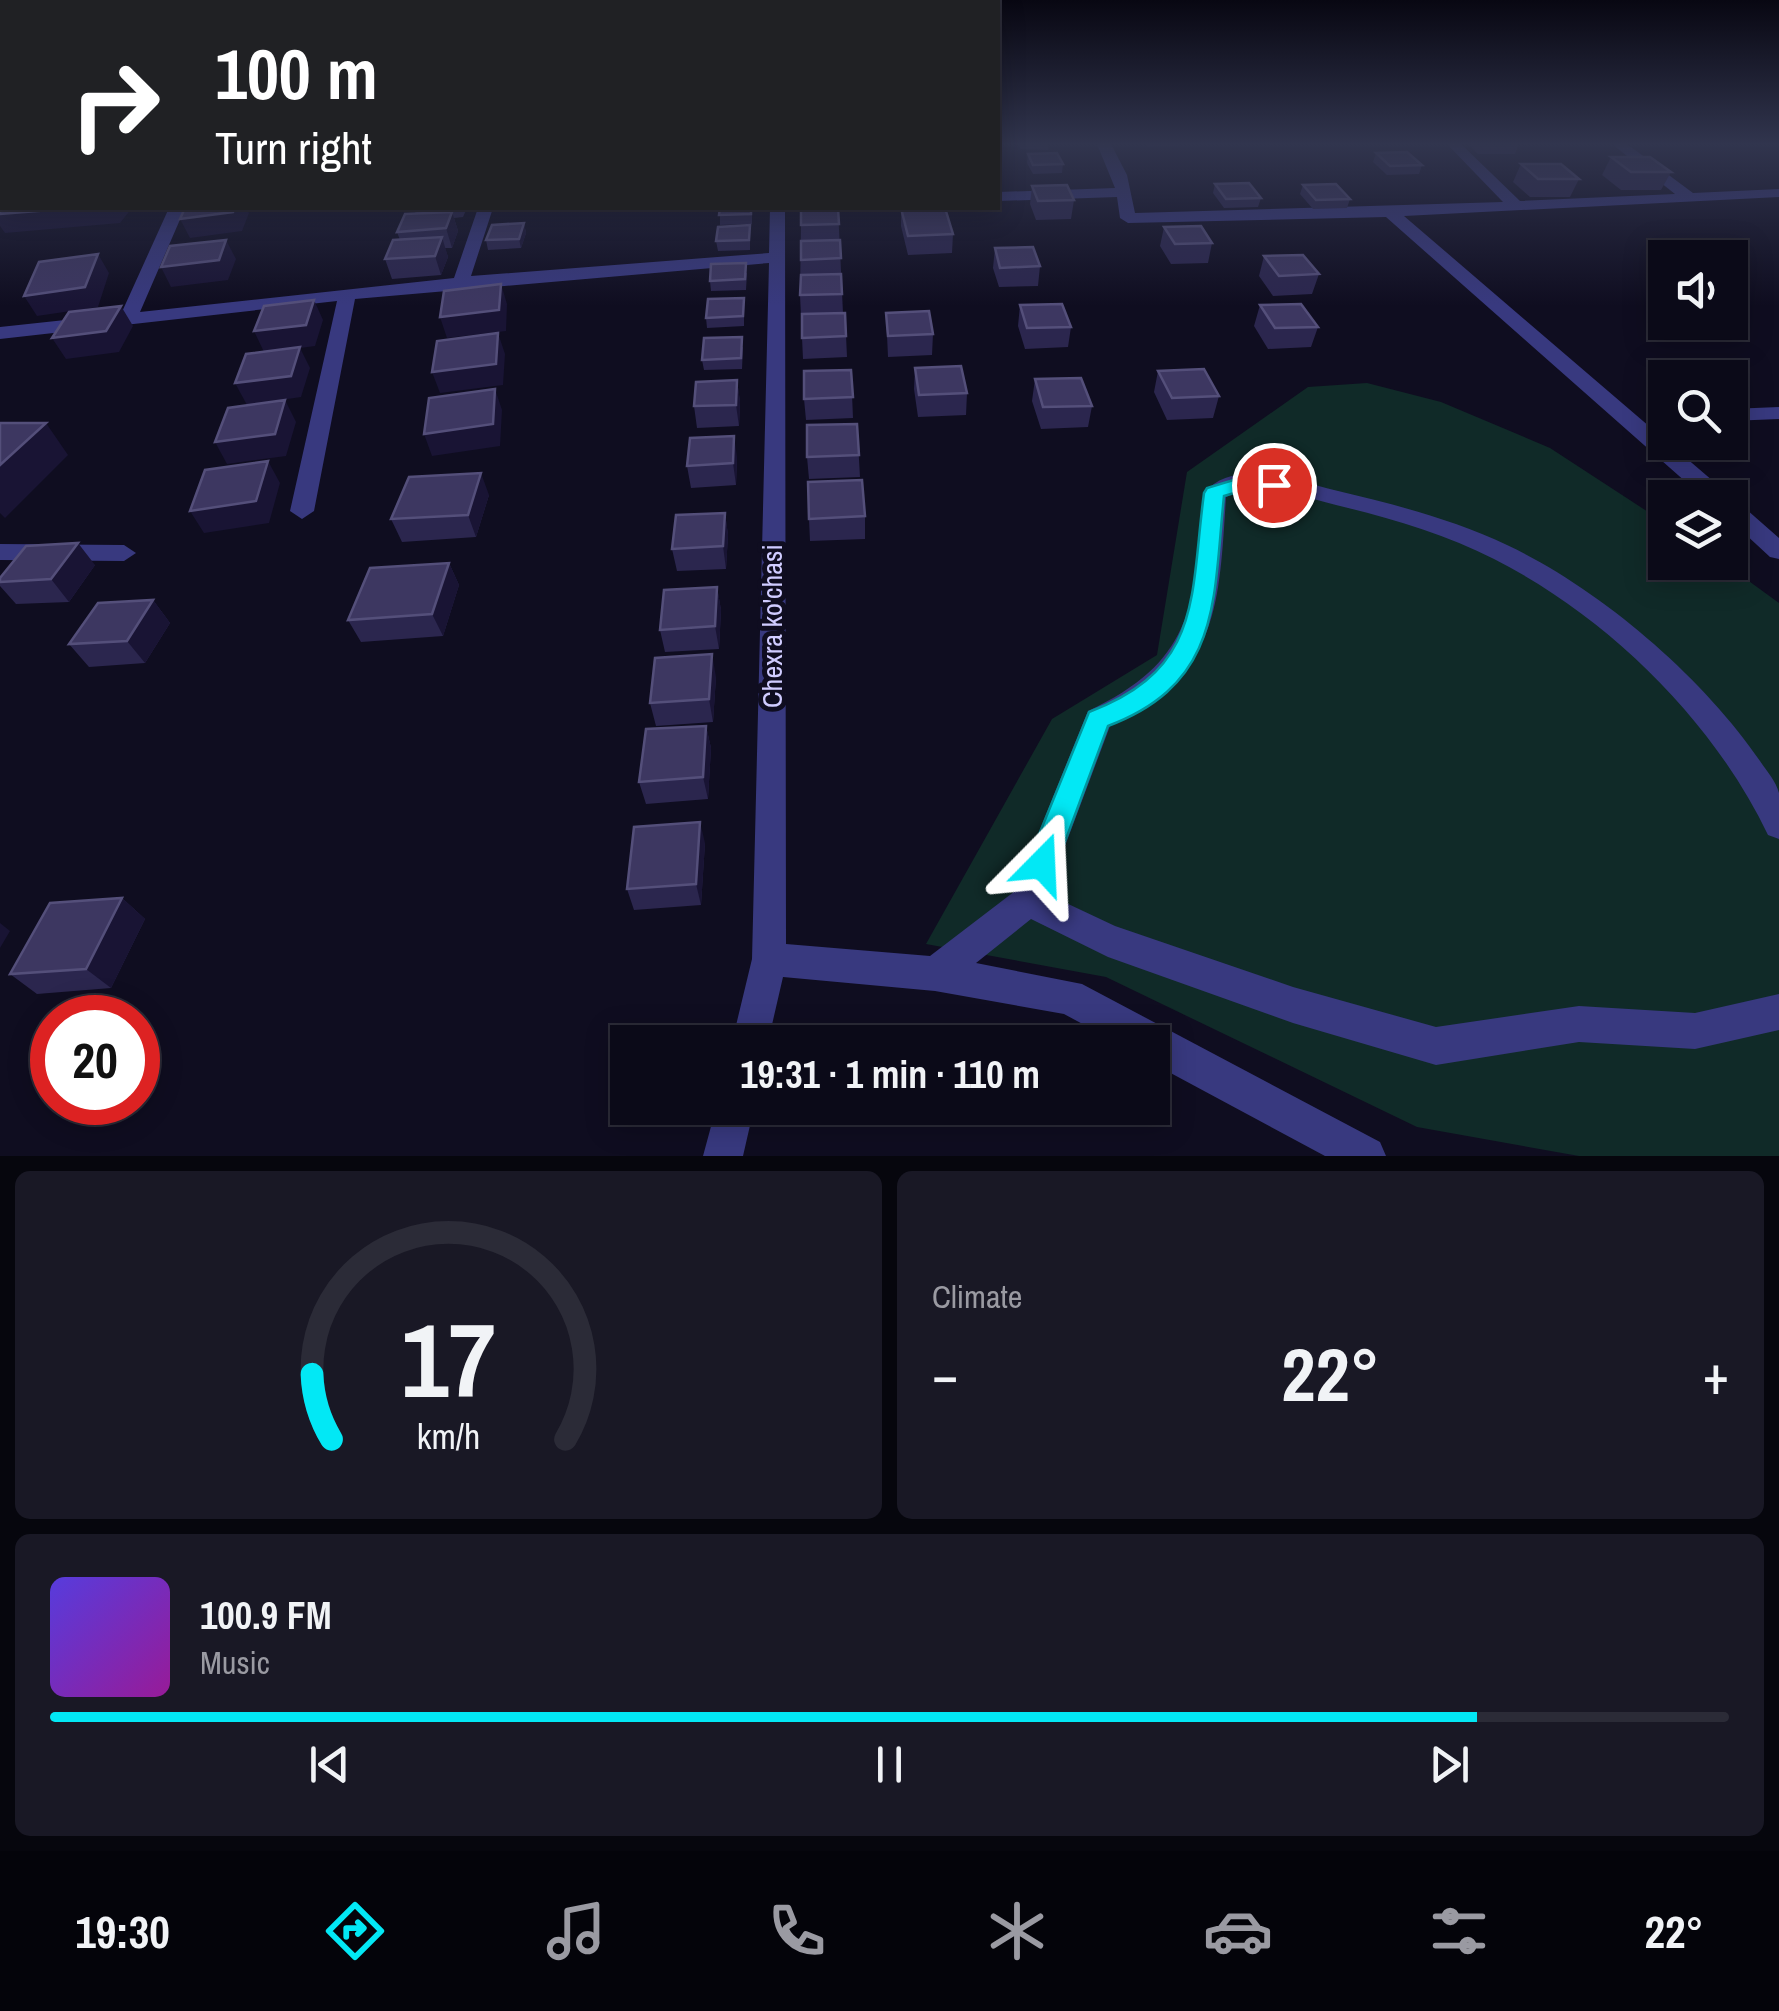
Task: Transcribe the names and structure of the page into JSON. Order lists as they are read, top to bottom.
{
  "streets": {
    "street": ["Chexra ko'chasi"]
  },
  "page": {
    "turn": ["100 m", "Turn right"],
    "limit": "20",
    "trip": "19:31 · 1 min · 110 m",
    "tile": "Climate",
    "heat": ["−", "22°", "+"],
    "song": ["100.9 FM", "Music"],
    "tabs": ["19:30", "22°"],
    "gauge": ["17", "km/h"]
  }
}
